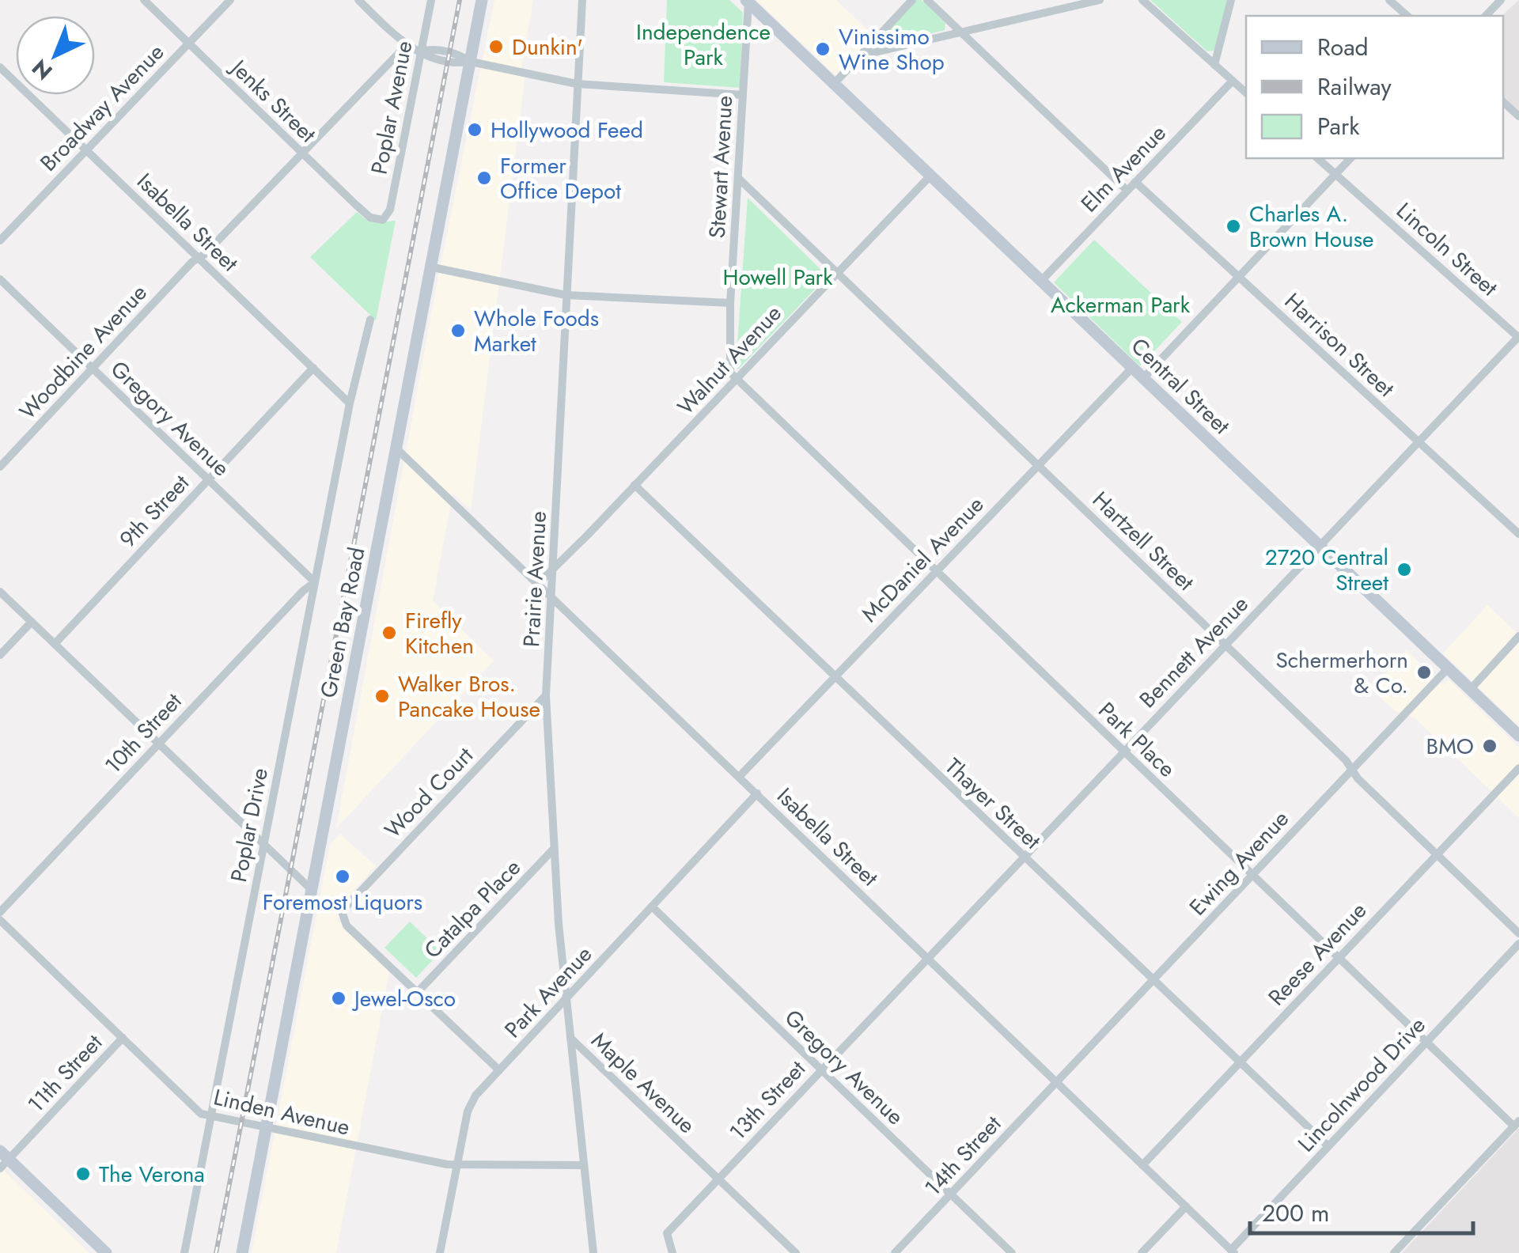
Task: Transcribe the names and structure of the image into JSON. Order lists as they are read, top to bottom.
{
  "streets": {
    "main road": ["Central Street", "Green Bay Road"],
    "street": [
      "Jenks Street",
      "Broadway Avenue",
      "Poplar Avenue",
      "Stewart Avenue",
      "Elm Avenue",
      "Isabella Street",
      "Lincoln Street",
      "Harrison Street",
      "Woodbine Avenue",
      "Walnut Avenue",
      "Gregory Avenue",
      "9th Street",
      "Hartzell Street",
      "McDaniel Avenue",
      "Prairie Avenue",
      "Bennett Avenue",
      "10th Street",
      "Park Place",
      "Wood Court",
      "Thayer Street",
      "Poplar Drive",
      "Ewing Avenue",
      "Catalpa Place",
      "Reese Avenue",
      "Park Avenue",
      "11th Street",
      "Maple Avenue",
      "Lincolnwood Drive",
      "13th Street",
      "Linden Avenue",
      "14th Street"
    ]
  },
  "crossings": [
    ["Jenks Street", "Broadway Avenue"],
    ["Jenks Street", "Poplar Avenue"],
    ["Jenks Street", "Woodbine Avenue"],
    ["Broadway Avenue", "Isabella Street"],
    ["Stewart Avenue", "Walnut Avenue"],
    ["Stewart Avenue", "Central Street"],
    ["Stewart Avenue", "Hartzell Street"],
    ["Stewart Avenue", "Park Place"],
    ["Elm Avenue", "Harrison Street"],
    ["Elm Avenue", "Central Street"],
    ["Isabella Street", "Woodbine Avenue"],
    ["Isabella Street", "Walnut Avenue"],
    ["Isabella Street", "9th Street"],
    ["Isabella Street", "McDaniel Avenue"],
    ["Isabella Street", "Prairie Avenue"],
    ["Isabella Street", "Green Bay Road"],
    ["Isabella Street", "Bennett Avenue"],
    ["Isabella Street", "Poplar Drive"],
    ["Isabella Street", "Ewing Avenue"],
    ["Isabella Street", "Reese Avenue"],
    ["Isabella Street", "Park Avenue"],
    ["Isabella Street", "Lincolnwood Drive"],
    ["Isabella Street", "13th Street"],
    ["Isabella Street", "14th Street"],
    ["Lincoln Street", "Bennett Avenue"],
    ["Harrison Street", "Bennett Avenue"],
    ["Woodbine Avenue", "Gregory Avenue"],
    ["Walnut Avenue", "Central Street"],
    ["Walnut Avenue", "Hartzell Street"],
    ["Walnut Avenue", "Prairie Avenue"],
    ["Walnut Avenue", "Park Place"],
    ["Walnut Avenue", "Thayer Street"],
    ["Central Street", "McDaniel Avenue"],
    ["Central Street", "Bennett Avenue"],
    ["Central Street", "Ewing Avenue"],
    ["Gregory Avenue", "9th Street"],
    ["Gregory Avenue", "10th Street"],
    ["Gregory Avenue", "Poplar Drive"],
    ["Gregory Avenue", "Park Avenue"],
    ["Gregory Avenue", "13th Street"],
    ["Gregory Avenue", "14th Street"],
    ["Hartzell Street", "McDaniel Avenue"],
    ["Hartzell Street", "Bennett Avenue"],
    ["Hartzell Street", "Ewing Avenue"],
    ["Hartzell Street", "Reese Avenue"],
    ["McDaniel Avenue", "Park Place"],
    ["McDaniel Avenue", "Thayer Street"],
    ["Prairie Avenue", "Wood Court"],
    ["Prairie Avenue", "Catalpa Place"],
    ["Prairie Avenue", "Park Avenue"],
    ["Prairie Avenue", "Maple Avenue"],
    ["Prairie Avenue", "Linden Avenue"],
    ["Green Bay Road", "Linden Avenue"],
    ["Bennett Avenue", "Park Place"],
    ["Bennett Avenue", "Thayer Street"],
    ["Bennett Avenue", "13th Street"],
    ["10th Street", "Poplar Drive"],
    ["Park Place", "Ewing Avenue"],
    ["Park Place", "Reese Avenue"],
    ["Park Place", "Lincolnwood Drive"],
    ["Wood Court", "Catalpa Place"],
    ["Thayer Street", "Ewing Avenue"],
    ["Thayer Street", "Reese Avenue"],
    ["Thayer Street", "Lincolnwood Drive"],
    ["Poplar Drive", "Linden Avenue"],
    ["Ewing Avenue", "14th Street"],
    ["Park Avenue", "Linden Avenue"],
    ["11th Street", "Linden Avenue"],
    ["Maple Avenue", "13th Street"]
  ],
  "parks": ["Independence Park", "Howell Park", "Ackerman Park"],
  "places": [
    "Dunkin'",
    "Vinissimo Wine Shop",
    "Hollywood Feed",
    "Former Office Depot",
    "Charles A. Brown House",
    "Whole Foods Market",
    "2720 Central Street",
    "Firefly Kitchen",
    "Schermerhorn & Co.",
    "Walker Bros. Pancake House",
    "BMO",
    "Foremost Liquors",
    "Jewel-Osco",
    "The Verona"
  ],
  "legend": ["Road", "Railway", "Park"],
  "scale_bar": "200 m",
  "north": "bottom left"
}
